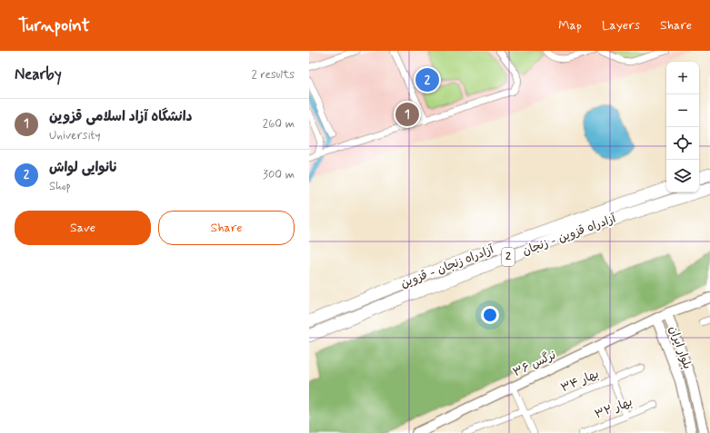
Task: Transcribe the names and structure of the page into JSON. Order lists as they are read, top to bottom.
{
  "streets": {
    "highway": ["آزادراه قزوین - زنجان", "2", "آزادراه زنجان - قزوین"],
    "street": [
      "بلوار ایران",
      "نرگس ۳۶",
      "بهار ۳۴",
      "بهار ۳۲"
    ]
  },
  "crossings": [
    ["بلوار ایران", "نرگس ۳۶"]
  ],
  "page": {
    "header": "Turnpoint",
    "nav": ["Map", "Layers", "Share"],
    "heading": ["Nearby", "2 results"],
    "map_buttons": ["+", "−"],
    "pins": ["2", "1"],
    "list": [
      {
        "mark": "1",
        "name": "دانشگاه آزاد اسلامی قزوین",
        "note": "University",
        "value": "260 m"
      },
      {
        "mark": "2",
        "name": "نانوایی لواش",
        "note": "Shop",
        "value": "300 m"
      }
    ],
    "buttons": ["Save", "Share"]
  }
}
